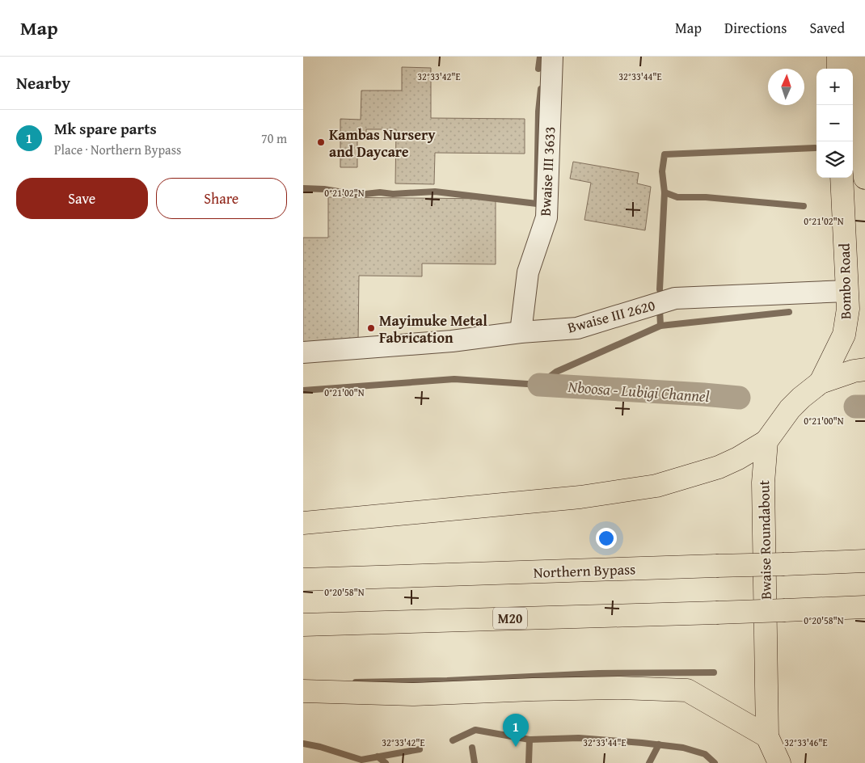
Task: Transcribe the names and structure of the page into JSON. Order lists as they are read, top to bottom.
{
  "streets": {
    "main road": [
      "Bombo Road",
      "Bwaise Roundabout",
      "Northern Bypass",
      "M20"
    ],
    "street": ["Bwaise III 3633", "Bwaise III 2620"]
  },
  "crossings": [
    ["Bwaise III 3633", "Bwaise III 2620"],
    ["Bombo Road", "Bwaise III 2620"]
  ],
  "water": ["Nboosa - Lubigi Channel"],
  "places": ["Kambas Nursery and Daycare", "Mayimuke Metal Fabrication"],
  "north": "top",
  "page": {
    "header": "Map",
    "nav": ["Map", "Directions", "Saved"],
    "heading": "Nearby",
    "map_buttons": ["+", "−"],
    "list": [
      {
        "mark": "1",
        "name": "Mk spare parts",
        "note": "Place · Northern Bypass",
        "value": "70 m"
      }
    ],
    "buttons": ["Save", "Share"],
    "pins": "1"
  },
  "coordinates": [
    "32°33'42\"E",
    "32°33'44\"E",
    "0°21'02\"N",
    "0°21'00\"N",
    "0°20'58\"N",
    "32°33'46\"E"
  ]
}
